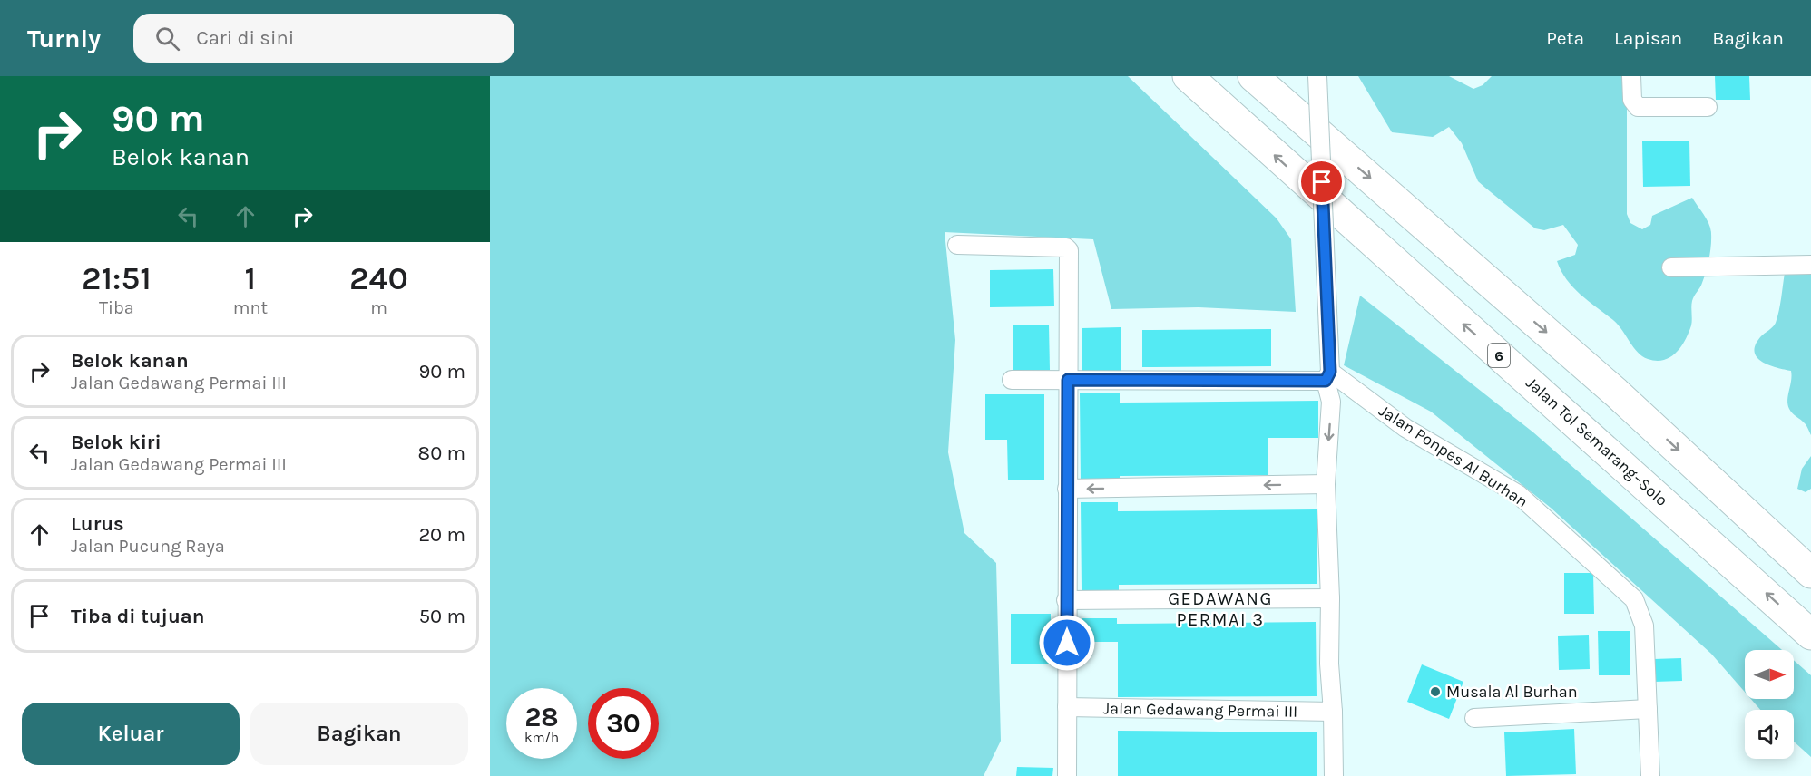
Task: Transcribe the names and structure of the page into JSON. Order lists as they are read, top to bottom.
{
  "streets": {
    "highway": ["6", "Jalan Tol Semarang–Solo"],
    "street": ["Jalan Ponpes Al Burhan", "Jalan Gedawang Permai III"]
  },
  "districts": ["GEDAWANG PERMAI 3"],
  "places": ["Musala Al Burhan"],
  "north": "right",
  "page": {
    "header": "Turnly",
    "search": "Cari di sini",
    "nav": ["Peta", "Lapisan", "Bagikan"],
    "turn": ["90 m", "Belok kanan"],
    "eta": [
      "21:51",
      "Tiba",
      "1",
      "mnt",
      "240",
      "m"
    ],
    "list": [
      {
        "name": "Belok kanan",
        "note": "Jalan Gedawang Permai III",
        "value": "90 m"
      },
      {
        "name": "Belok kiri",
        "note": "Jalan Gedawang Permai III",
        "value": "80 m"
      },
      {
        "name": "Lurus",
        "note": "Jalan Pucung Raya",
        "value": "20 m"
      },
      {
        "name": "Tiba di tujuan",
        "value": "50 m"
      }
    ],
    "speed": "28 km/h",
    "limit": "30",
    "buttons": ["Keluar", "Bagikan"]
  }
}
